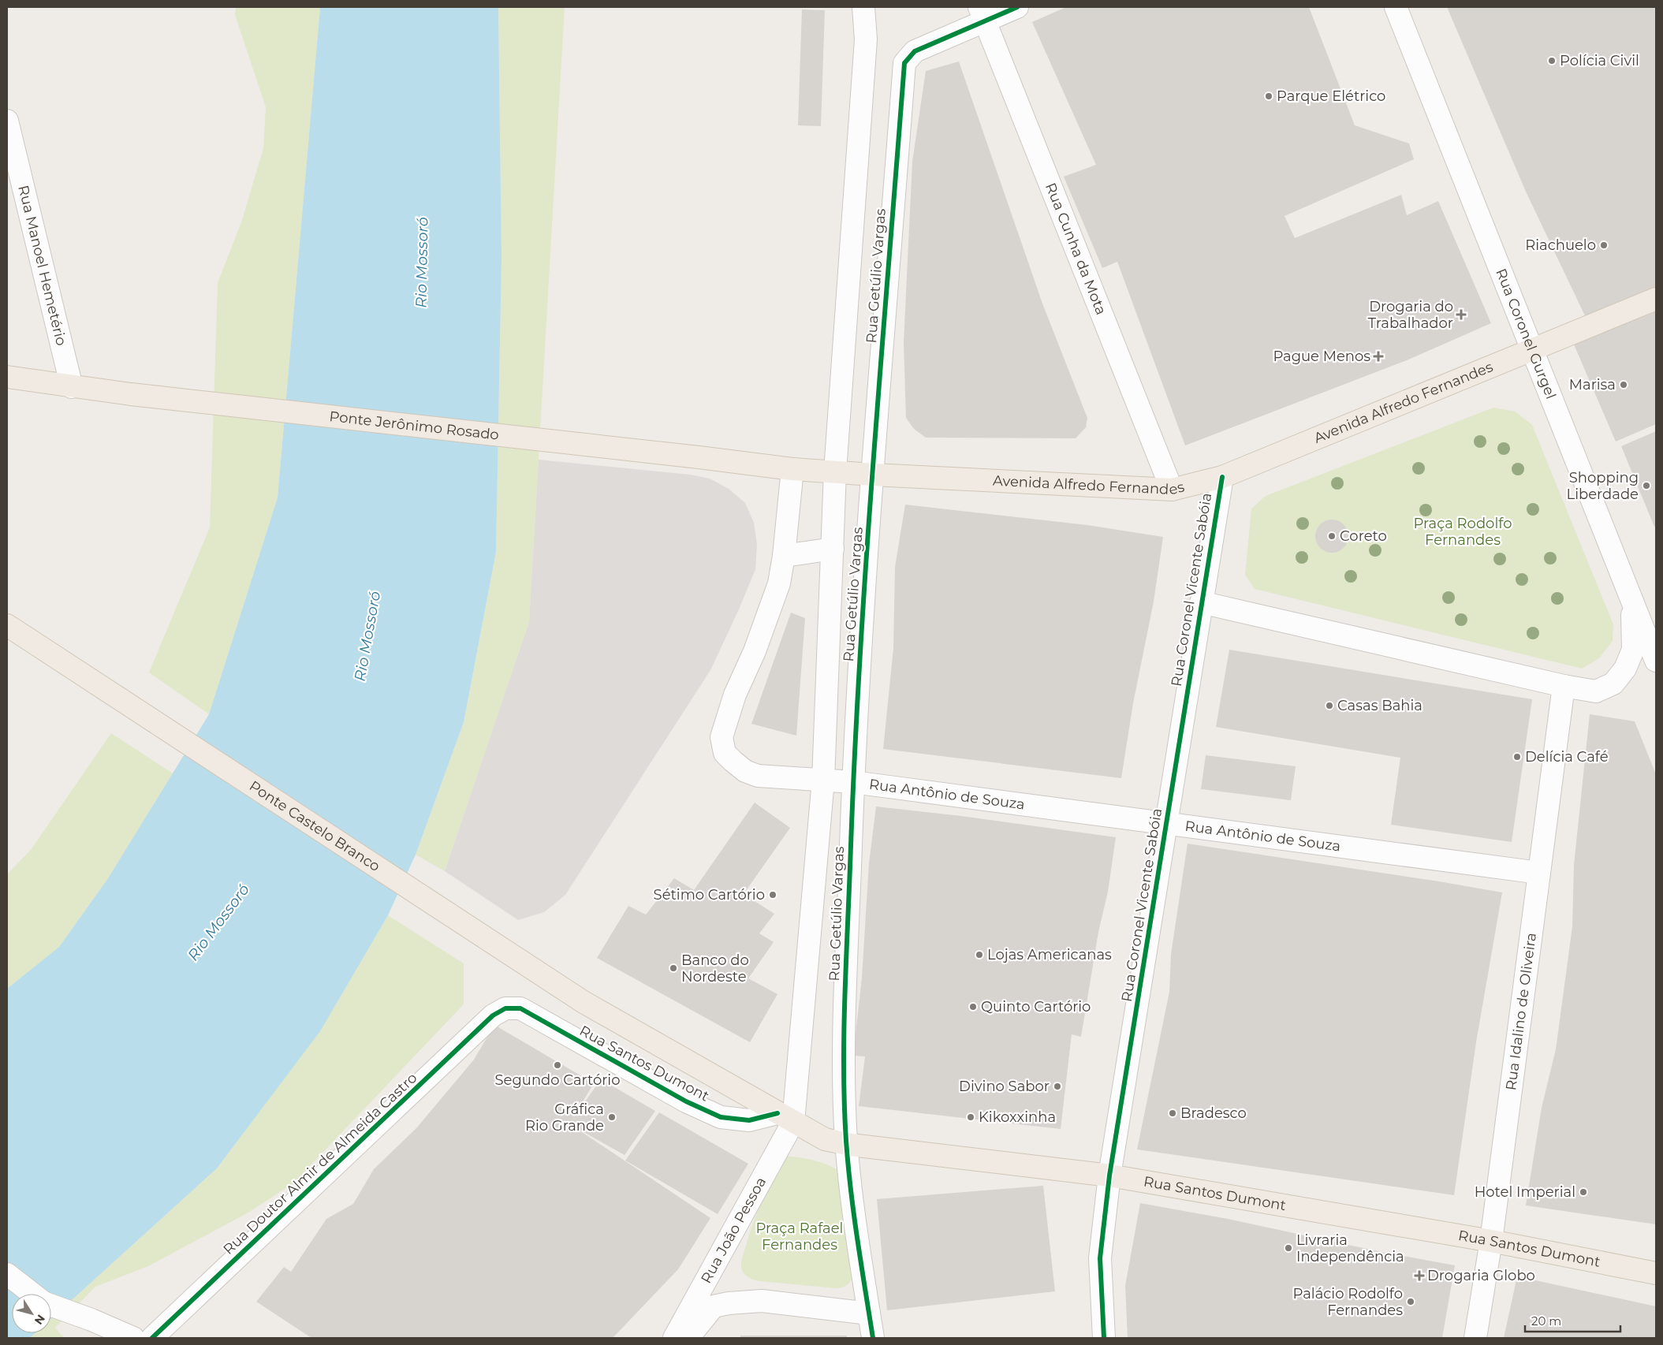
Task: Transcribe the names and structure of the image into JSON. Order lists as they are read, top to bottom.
{
  "streets": {
    "main road": [
      "Avenida Alfredo Fernandes",
      "Ponte Jerônimo Rosado",
      "Ponte Castelo Branco",
      "Rua Santos Dumont"
    ],
    "street": [
      "Rua Cunha da Mota",
      "Rua Manoel Hemetério",
      "Rua Getúlio Vargas",
      "Rua Coronel Gurgel",
      "Rua Coronel Vicente Sabóia",
      "Rua Antônio de Souza",
      "Rua Idalino de Oliveira",
      "Rua Doutor Almir de Almeida Castro",
      "Rua João Pessoa"
    ]
  },
  "crossings": [
    ["Rua Cunha da Mota", "Rua Getúlio Vargas"],
    ["Rua Cunha da Mota", "Avenida Alfredo Fernandes"],
    ["Rua Manoel Hemetério", "Ponte Jerônimo Rosado"],
    ["Rua Getúlio Vargas", "Avenida Alfredo Fernandes"],
    ["Rua Getúlio Vargas", "Rua Antônio de Souza"],
    ["Rua Getúlio Vargas", "Rua Santos Dumont"],
    ["Rua Getúlio Vargas", "Rua João Pessoa"],
    ["Rua Coronel Gurgel", "Avenida Alfredo Fernandes"],
    ["Avenida Alfredo Fernandes", "Ponte Jerônimo Rosado"],
    ["Avenida Alfredo Fernandes", "Rua Coronel Vicente Sabóia"],
    ["Avenida Alfredo Fernandes", "Rua Antônio de Souza"],
    ["Rua Coronel Vicente Sabóia", "Rua Antônio de Souza"],
    ["Rua Coronel Vicente Sabóia", "Rua Santos Dumont"],
    ["Rua Antônio de Souza", "Rua Idalino de Oliveira"],
    ["Ponte Castelo Branco", "Rua Santos Dumont"],
    ["Rua Idalino de Oliveira", "Rua Santos Dumont"],
    ["Rua Santos Dumont", "Rua Doutor Almir de Almeida Castro"],
    ["Rua Santos Dumont", "Rua João Pessoa"]
  ],
  "water": ["Rio Mossoró"],
  "parks": ["Praça Rodolfo Fernandes", "Praça Rafael Fernandes"],
  "places": {
    "other": [
      "Polícia Civil",
      "Parque Elétrico",
      "Riachuelo",
      "Marisa",
      "Shopping Liberdade",
      "Coreto",
      "Casas Bahia",
      "Delícia Café",
      "Sétimo Cartório",
      "Lojas Americanas",
      "Banco do Nordeste",
      "Quinto Cartório",
      "Segundo Cartório",
      "Divino Sabor",
      "Bradesco",
      "Gráfica Rio Grande",
      "Kikoxxinha",
      "Hotel Imperial",
      "Livraria Independência",
      "Palácio Rodolfo Fernandes"
    ],
    "health": ["Drogaria do Trabalhador", "Pague Menos", "Drogaria Globo"]
  },
  "scale_bar": "20 m",
  "north": "bottom right"
}
